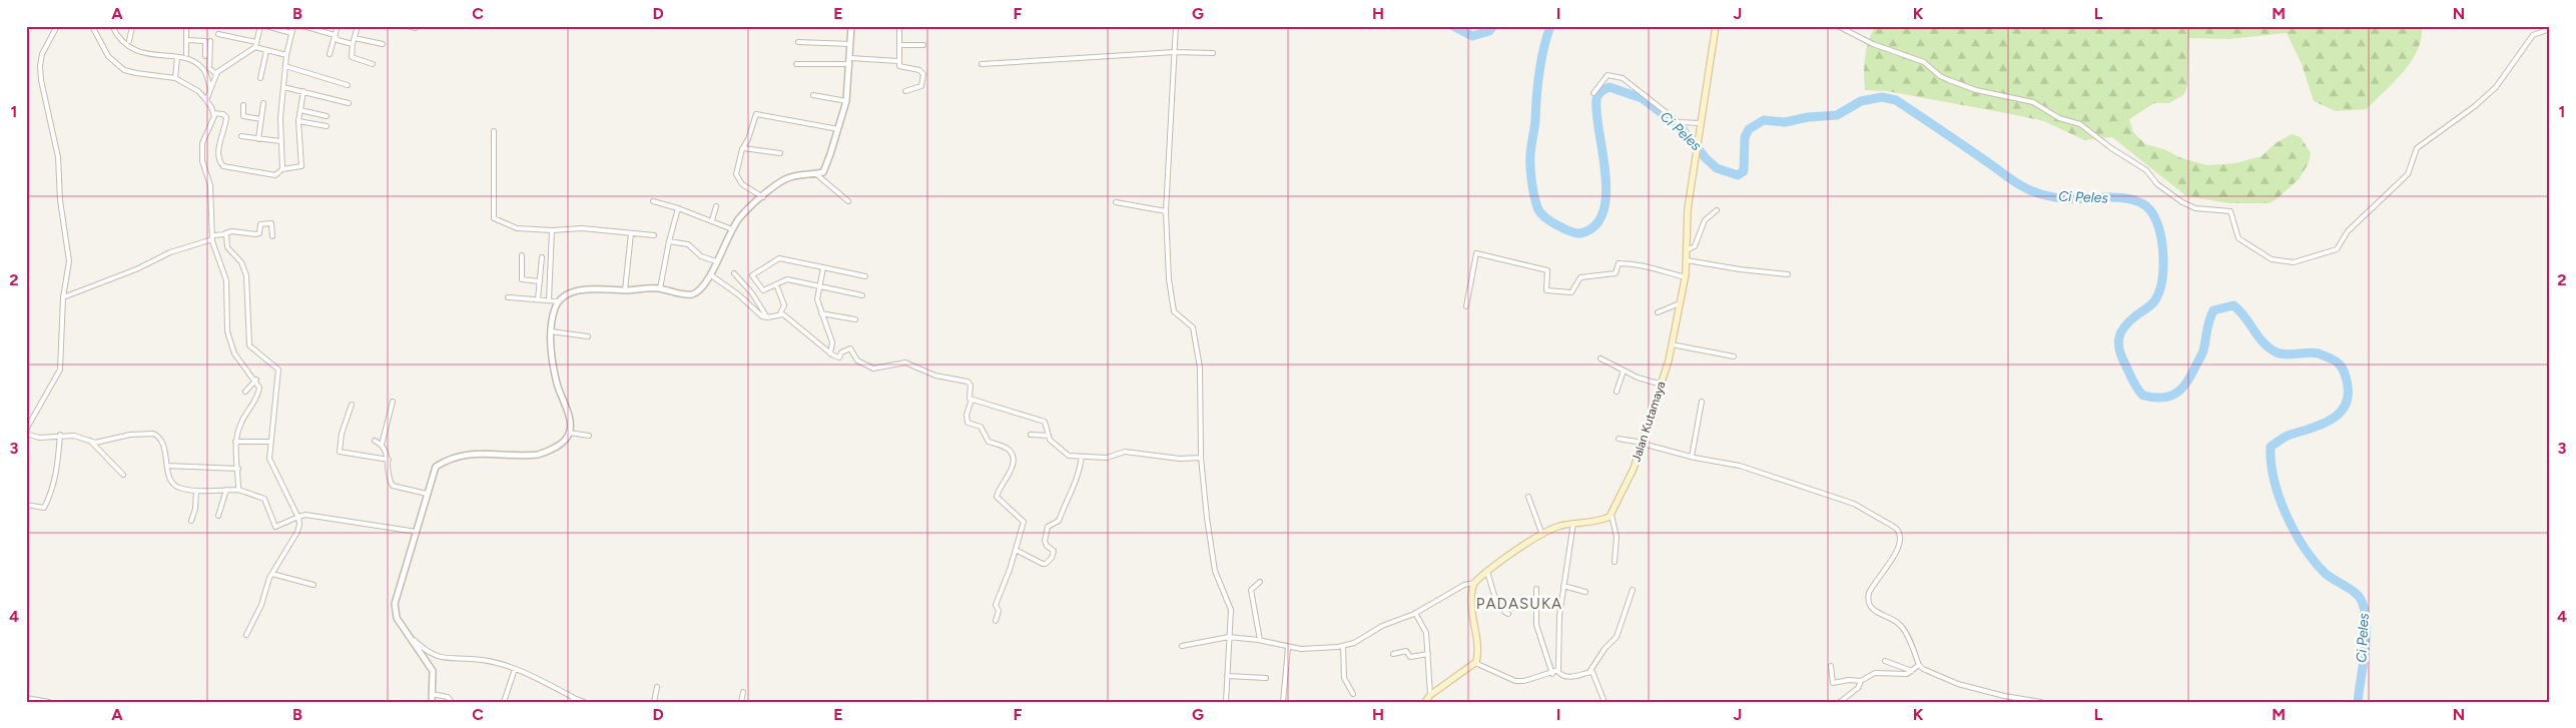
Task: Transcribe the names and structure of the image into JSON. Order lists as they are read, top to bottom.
{
  "streets": {
    "main road": ["Jalan Kutamaya"]
  },
  "districts": ["PADASUKA"],
  "water": ["Ci Peles"],
  "grid": {
    "columns": [
      "A",
      "B",
      "C",
      "D",
      "E",
      "F",
      "G",
      "H",
      "I",
      "J",
      "K",
      "L",
      "M",
      "N"
    ],
    "rows": [
      "1",
      "2",
      "3",
      "4"
    ]
  }
}
